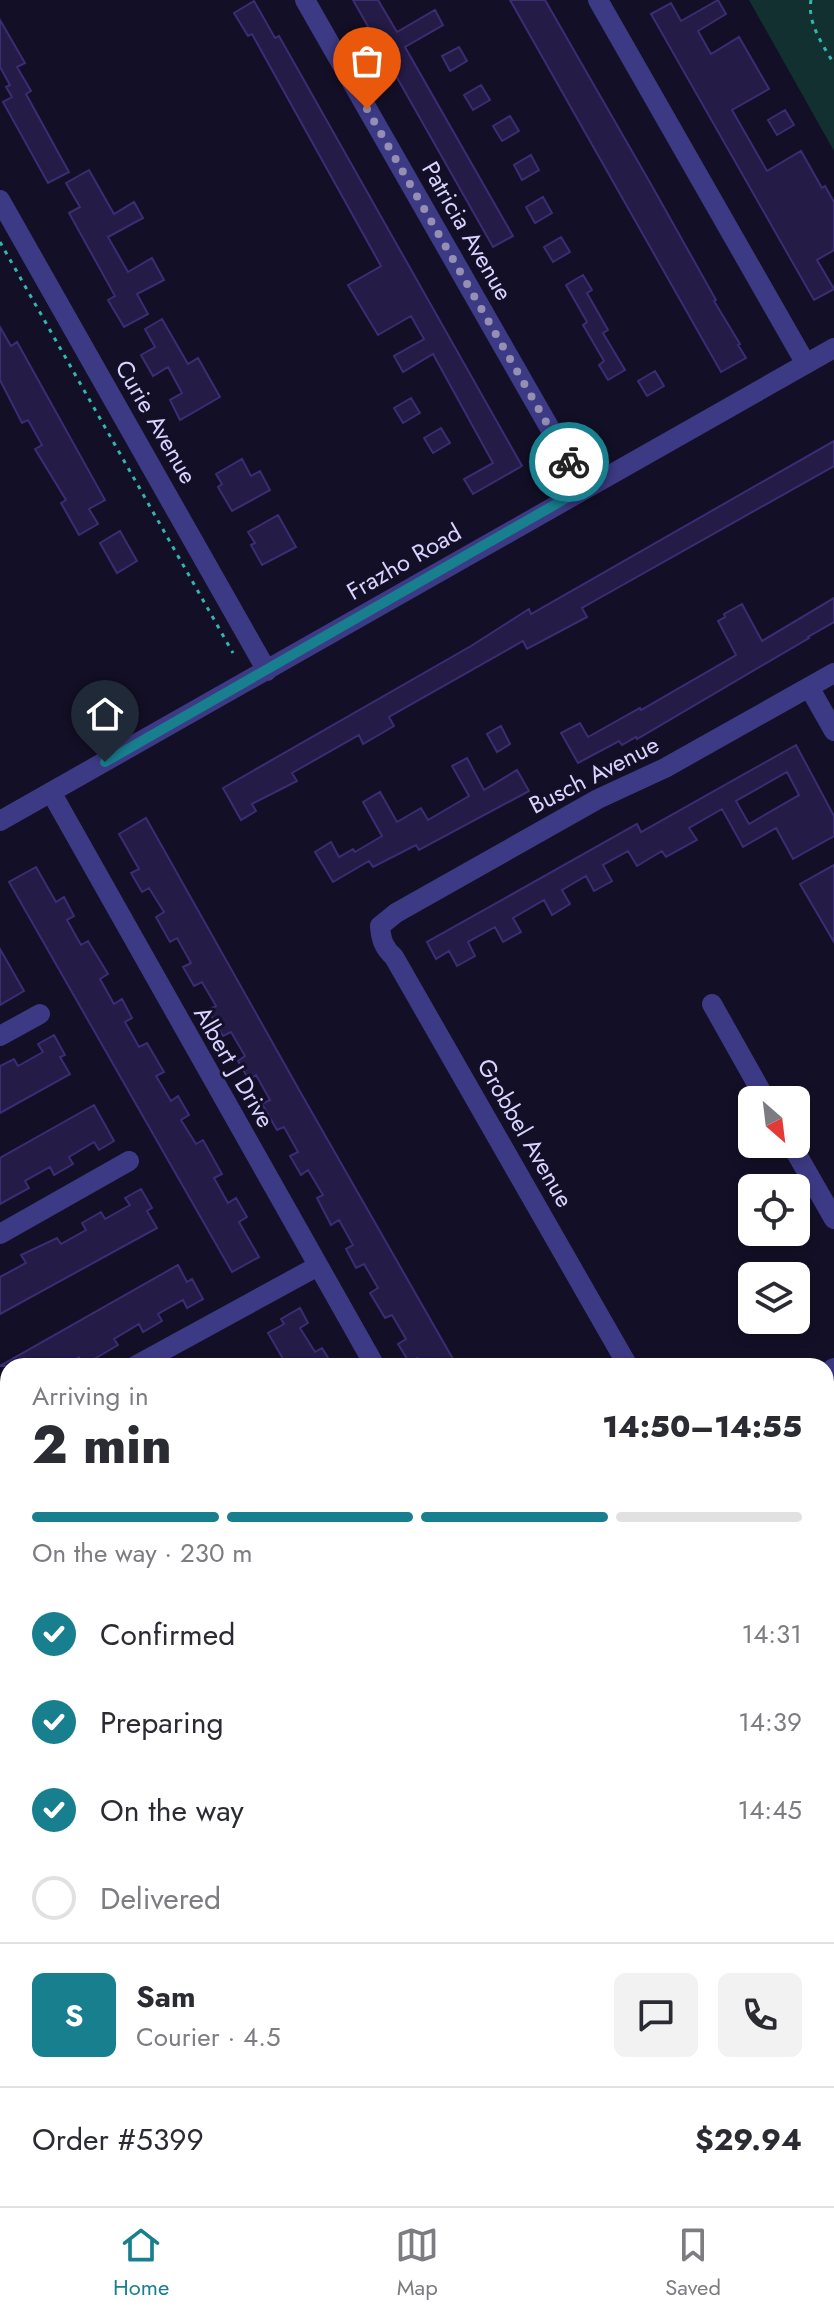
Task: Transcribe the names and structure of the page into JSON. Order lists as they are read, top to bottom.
{
  "streets": {
    "street": [
      "Patricia Avenue",
      "Curie Avenue",
      "Frazho Road",
      "Busch Avenue",
      "Albert J Drive",
      "Grobbel Avenue"
    ]
  },
  "crossings": [
    ["Patricia Avenue", "Frazho Road"],
    ["Curie Avenue", "Frazho Road"],
    ["Frazho Road", "Albert J Drive"],
    ["Busch Avenue", "Grobbel Avenue"]
  ],
  "north": "bottom right",
  "page": {
    "heading": ["2 min", "Arriving in", "14:50–14:55"],
    "panel": [
      "Sam",
      "Courier · 4.5",
      "Order #5399",
      "$29.94"
    ],
    "bar": "On the way · 230 m",
    "list": [
      ["Confirmed", "14:31"],
      ["Preparing", "14:39"],
      ["On the way", "14:45"],
      "Delivered"
    ],
    "round": "S",
    "tabs": ["Home", "Map", "Saved"]
  }
}
